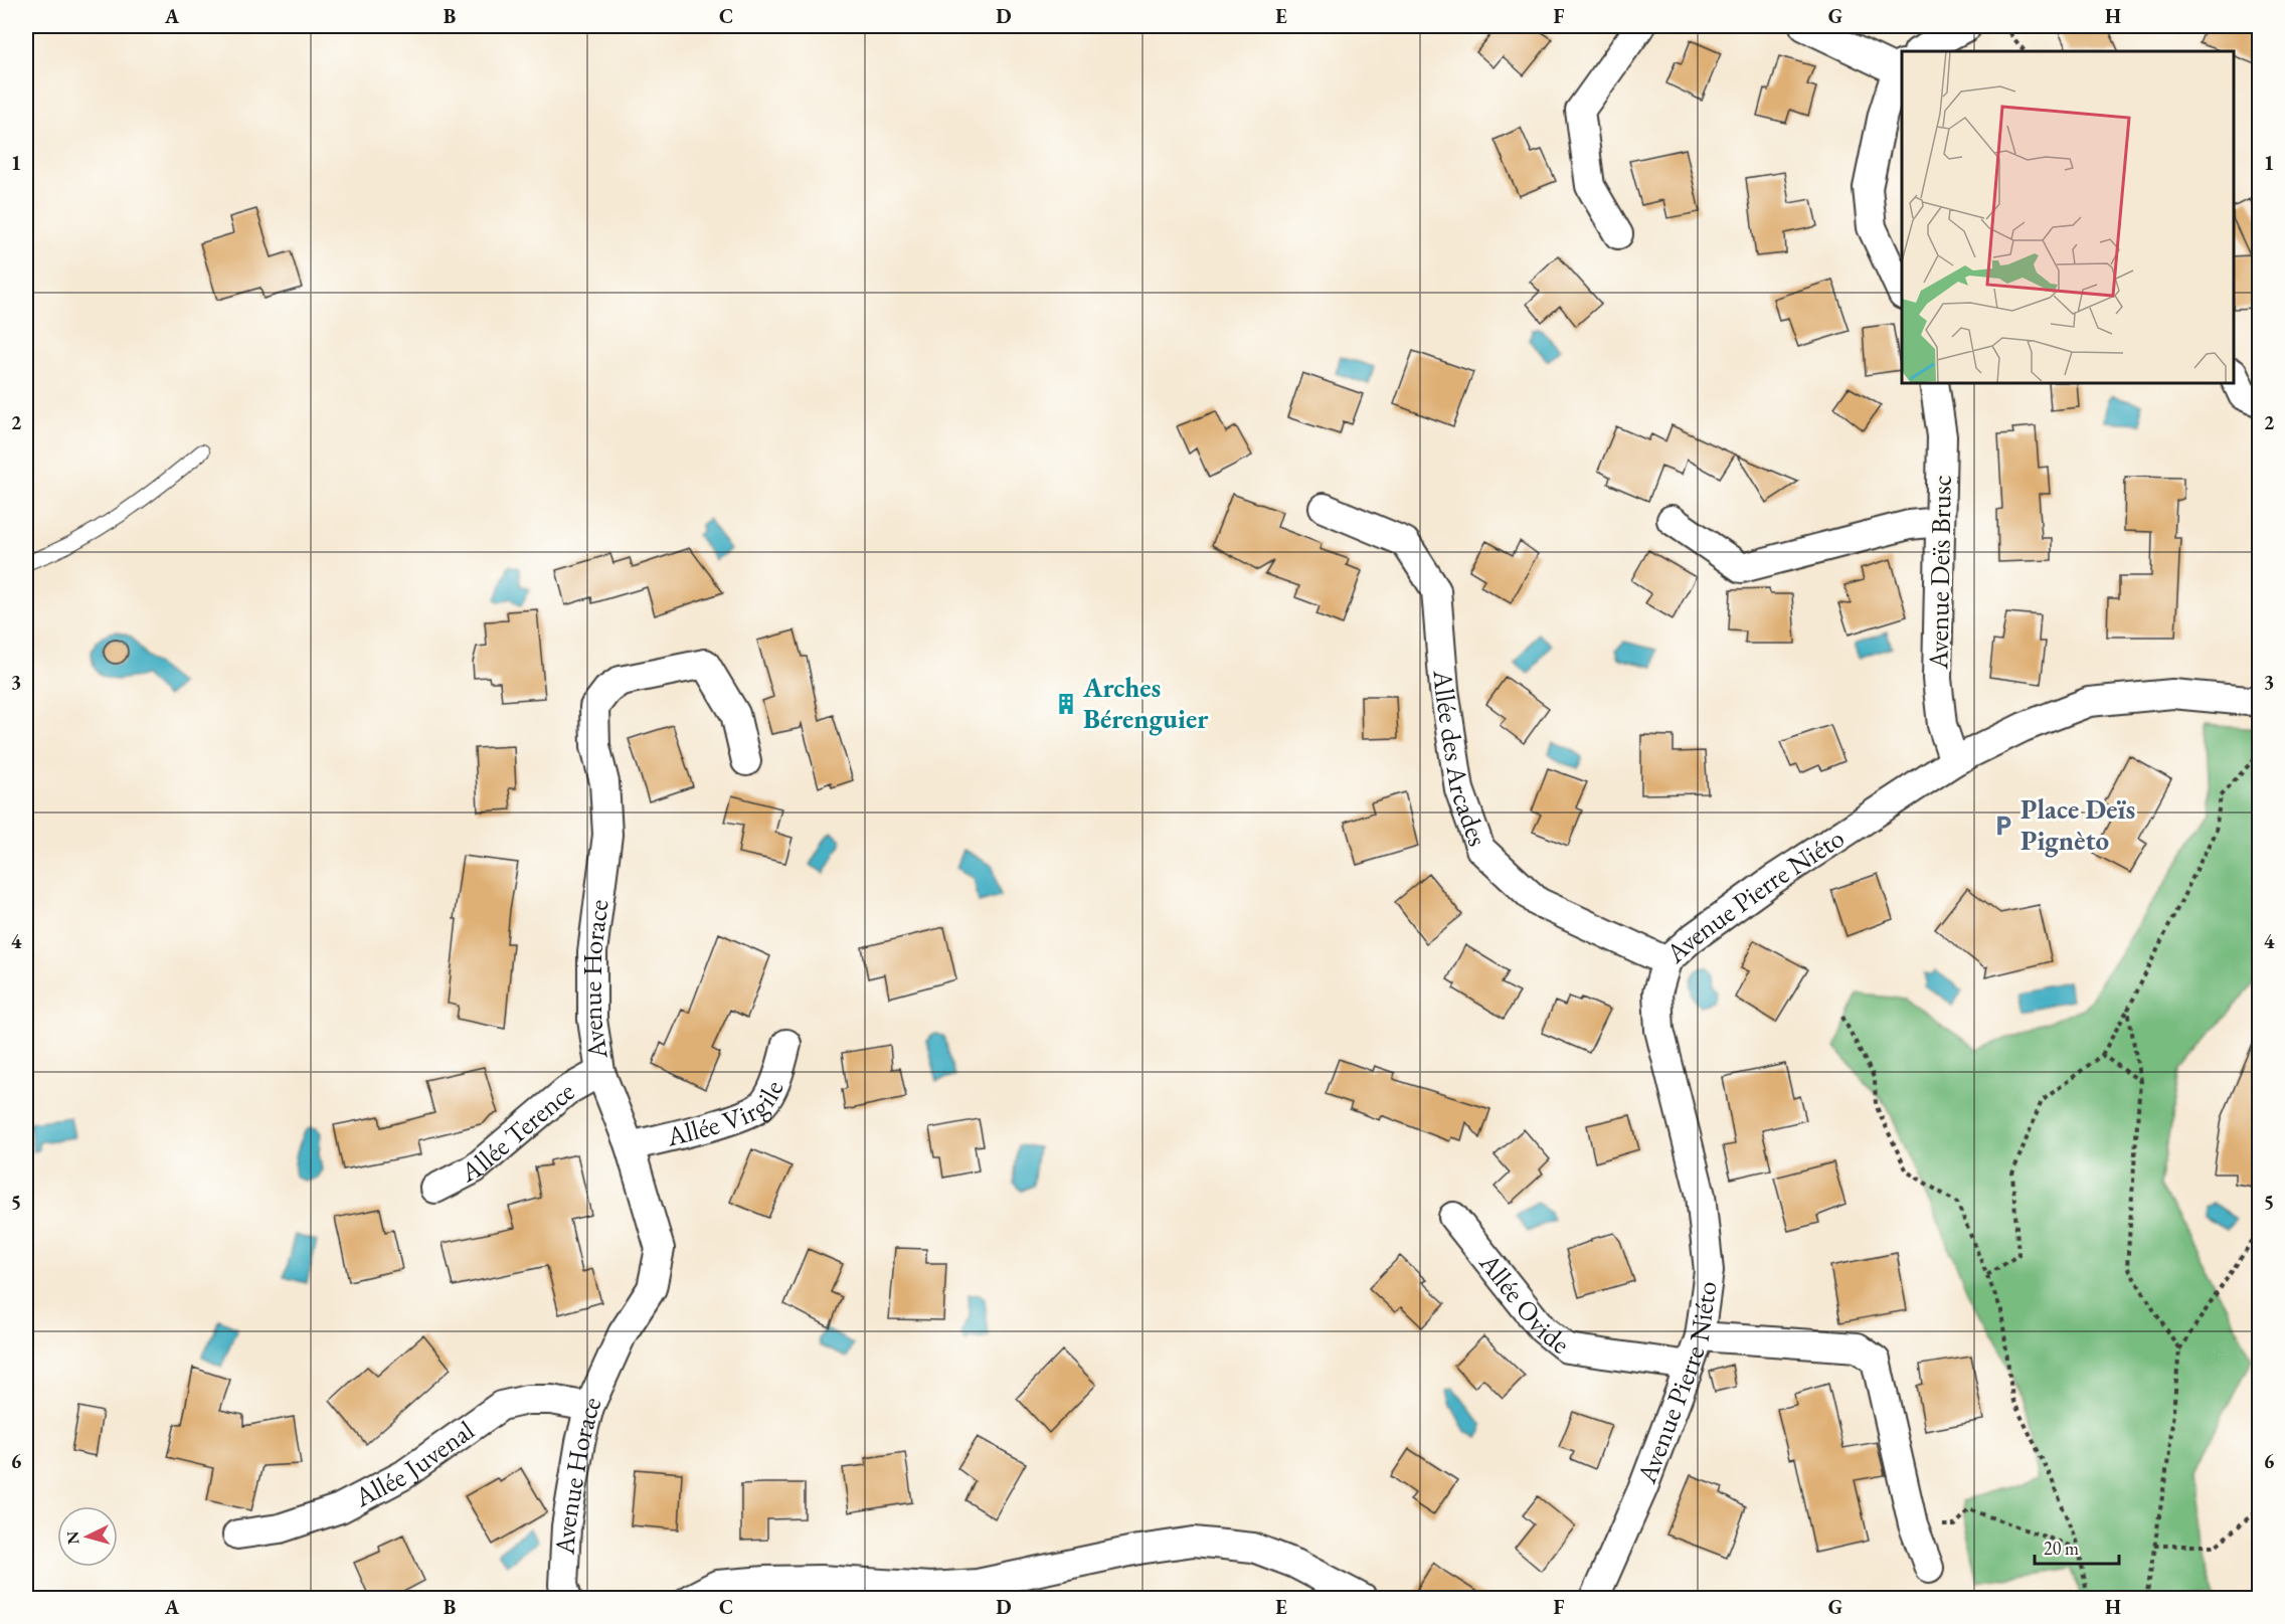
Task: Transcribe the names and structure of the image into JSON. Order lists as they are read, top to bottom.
{
  "streets": {
    "street": [
      "Avenue Deïs Brusc",
      "Allée des Arcades",
      "Avenue Pierre Niéto",
      "Avenue Horace",
      "Allée Virgile",
      "Allée Terence",
      "Allée Ovide",
      "Allée Juvenal"
    ]
  },
  "crossings": [
    ["Avenue Deïs Brusc", "Avenue Pierre Niéto"],
    ["Allée des Arcades", "Avenue Pierre Niéto"],
    ["Avenue Pierre Niéto", "Allée Ovide"],
    ["Avenue Horace", "Allée Virgile"],
    ["Avenue Horace", "Allée Terence"],
    ["Avenue Horace", "Allée Juvenal"]
  ],
  "places": {
    "building": ["Arches Bérenguier"],
    "parking": ["Place Deïs Pignèto"]
  },
  "scale_bar": "20 m",
  "north": "left",
  "grid": {
    "columns": [
      "A",
      "B",
      "C",
      "D",
      "E",
      "F",
      "G",
      "H"
    ],
    "rows": [
      "1",
      "2",
      "3",
      "4",
      "5",
      "6"
    ]
  }
}
